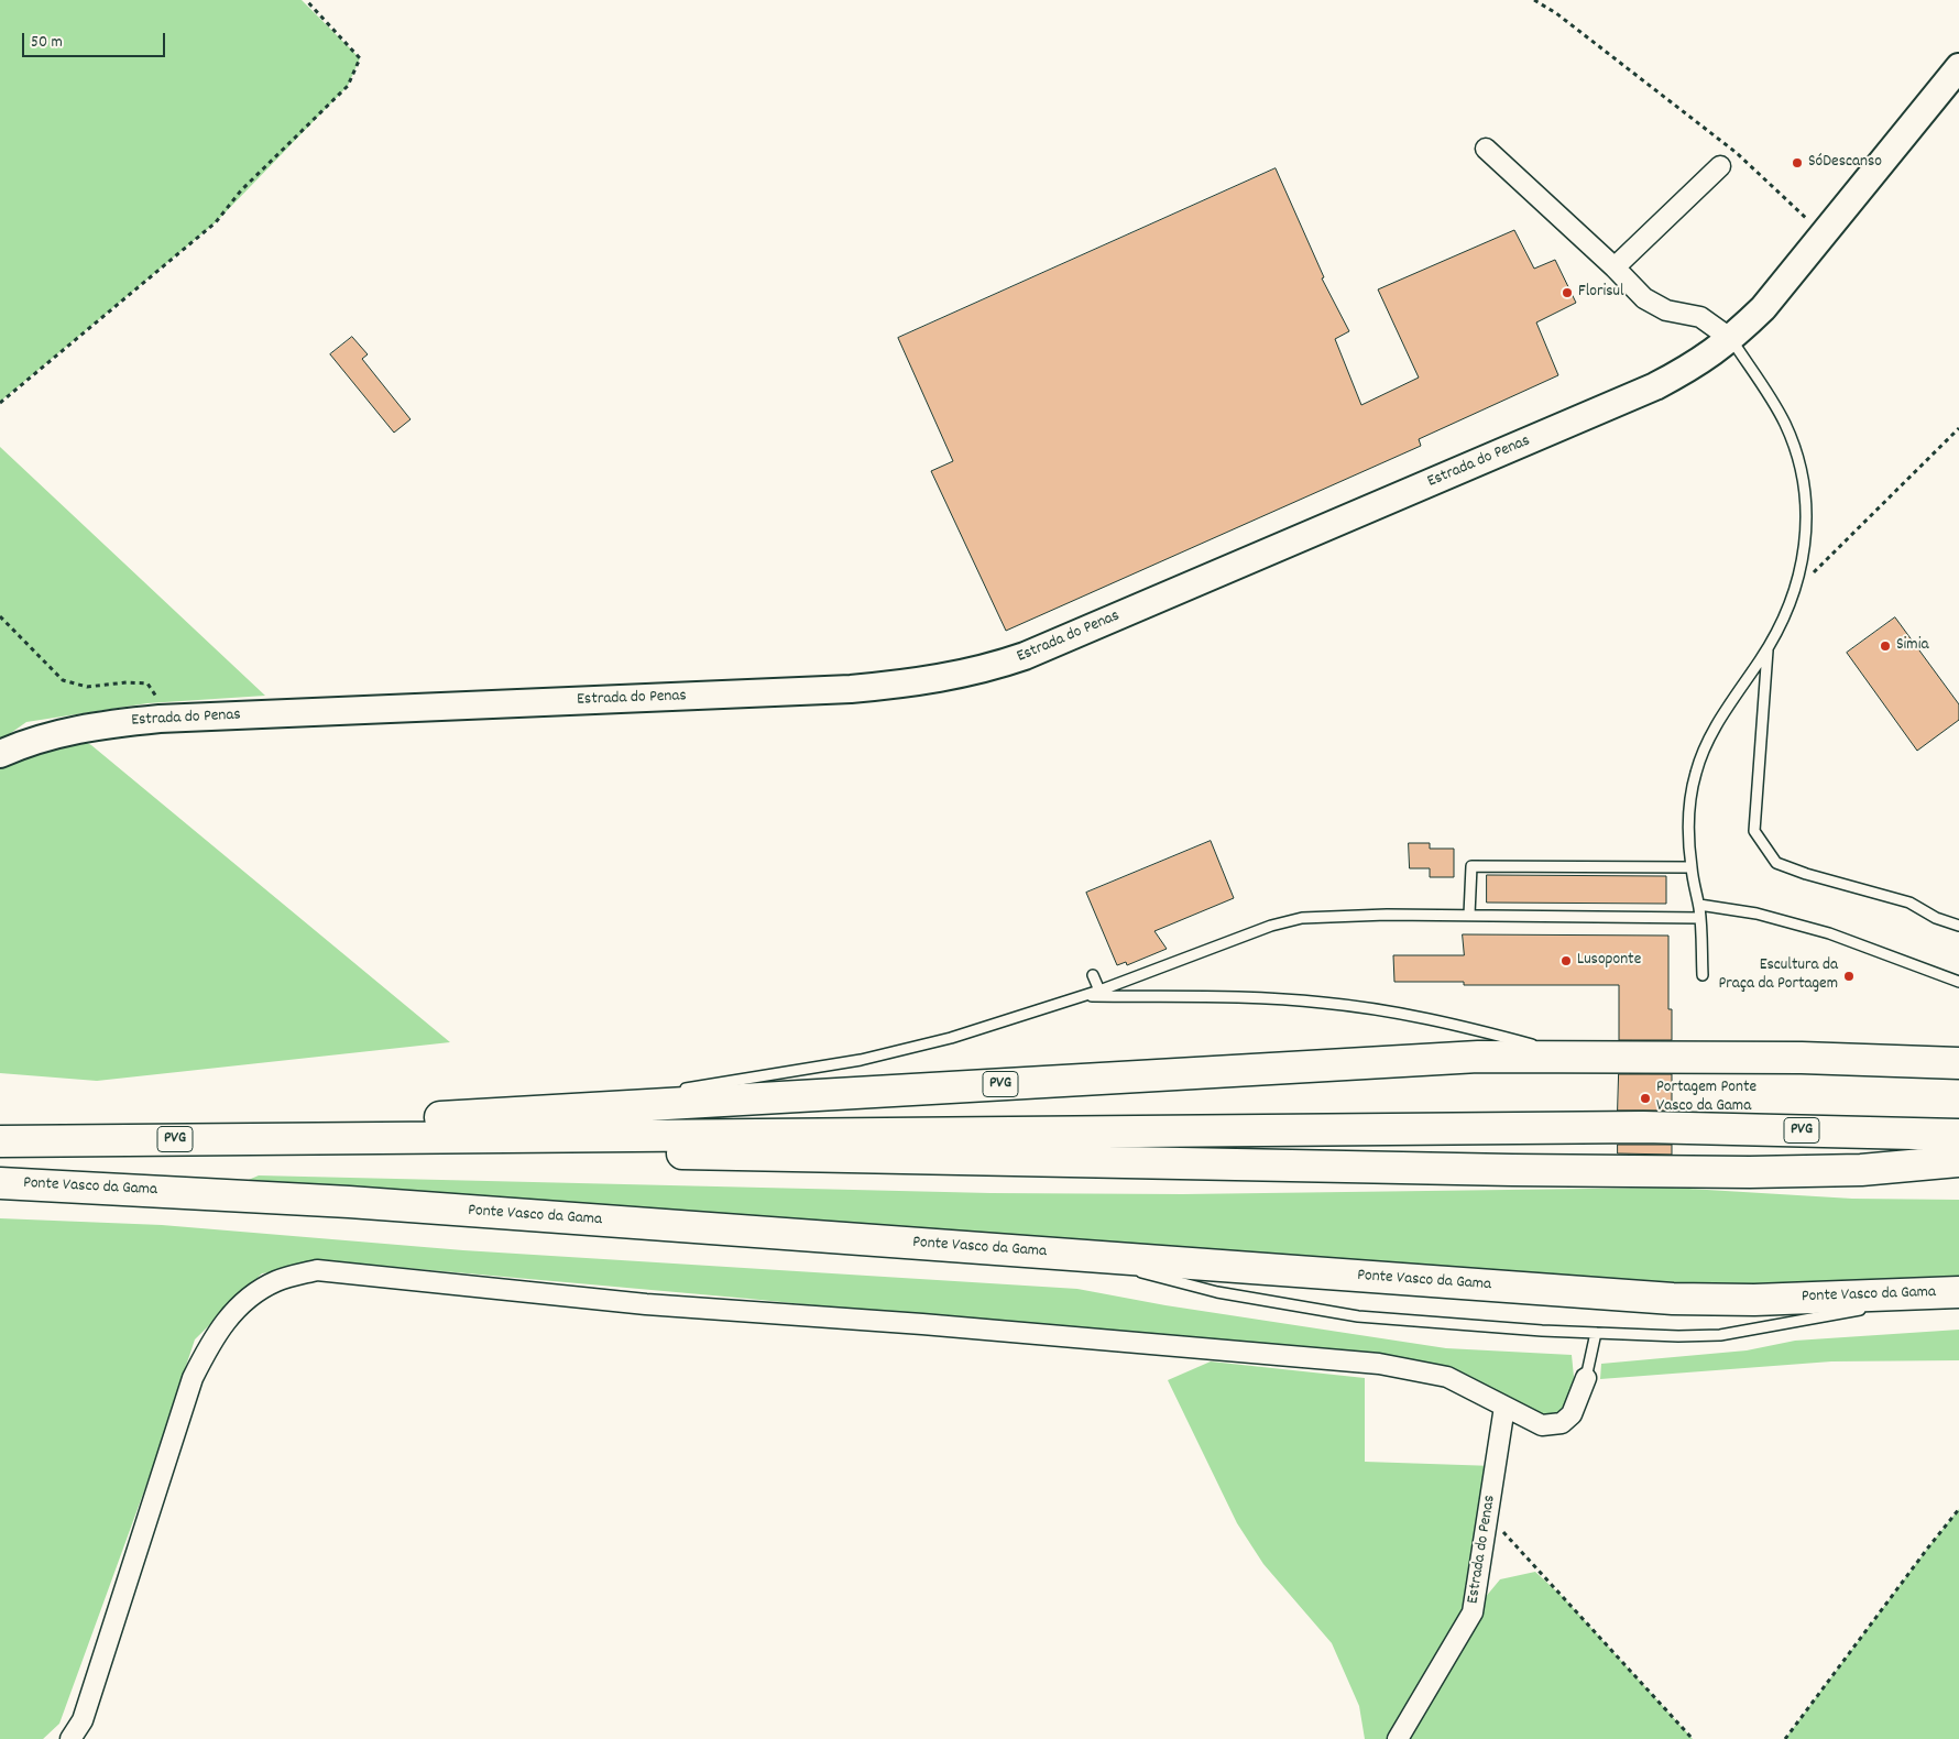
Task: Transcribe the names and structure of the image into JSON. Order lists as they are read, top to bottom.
{
  "streets": {
    "highway": ["PVG", "Ponte Vasco da Gama"],
    "street": ["Estrada do Penas"]
  },
  "places": [
    "SóDescanso",
    "Florisul",
    "Simia",
    "Lusoponte",
    "Escultura da Praça da Portagem",
    "Portagem Ponte Vasco da Gama"
  ],
  "scale_bar": "50 m"
}
